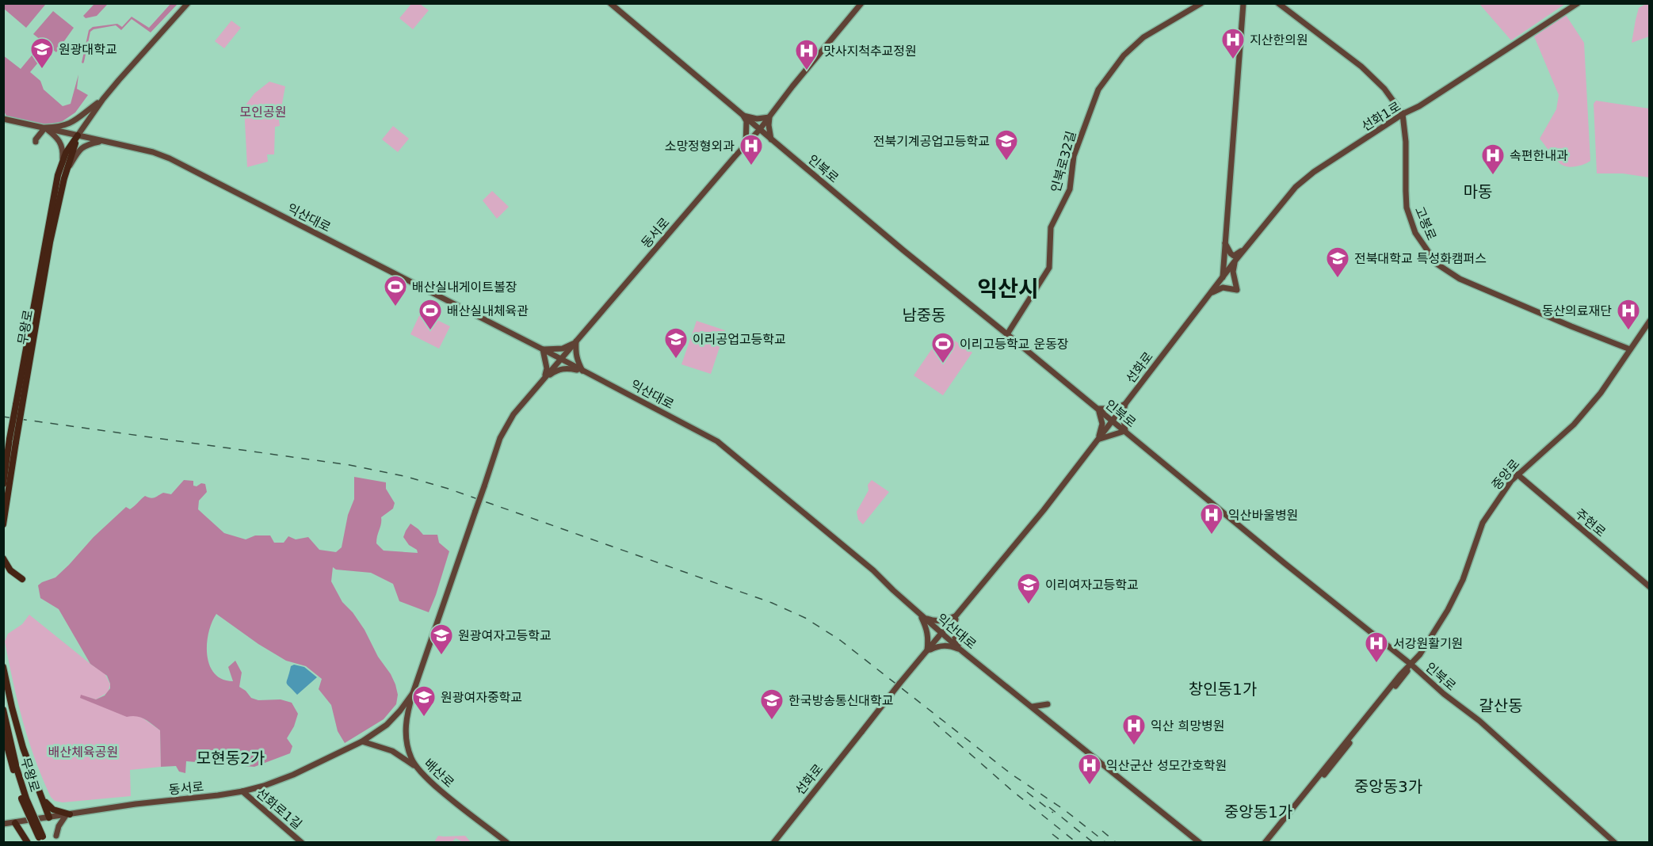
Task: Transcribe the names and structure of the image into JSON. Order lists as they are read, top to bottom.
{
  "streets": {
    "main road": ["무왕로"],
    "street": [
      "선화1로",
      "인북로32길",
      "인북로",
      "익산대로",
      "고봉로",
      "동서로",
      "선화로",
      "중앙로",
      "주현로",
      "배산로",
      "선화로1길"
    ]
  },
  "crossings": [
    ["선화1로", "고봉로"],
    ["선화1로", "선화로"],
    ["인북로32길", "인북로"],
    ["인북로", "동서로"],
    ["인북로", "선화로"],
    ["인북로", "중앙로"],
    ["익산대로", "동서로"],
    ["익산대로", "무왕로"],
    ["익산대로", "선화로"],
    ["고봉로", "중앙로"],
    ["동서로", "배산로"],
    ["동서로", "선화로1길"],
    ["중앙로", "주현로"]
  ],
  "districts": [
    "마동",
    "익산시",
    "남중동",
    "창인동1가",
    "갈산동",
    "모현동2가",
    "중앙동3가",
    "중앙동1가"
  ],
  "parks": ["모인공원", "배산체육공원"],
  "places": {
    "hospital": [
      "지산한의원",
      "맛사지척추교정원",
      "소망정형외과",
      "속편한내과",
      "동산의료재단",
      "익산바울병원",
      "서강원활기원",
      "익산 희망병원",
      "익산군산 성모간호학원"
    ],
    "school or university": [
      "원광대학교",
      "전북기계공업고등학교",
      "전북대학교 특성화캠퍼스",
      "이리공업고등학교",
      "이리여자고등학교",
      "원광여자고등학교",
      "원광여자중학교",
      "한국방송통신대학교"
    ],
    "sports": ["배산실내게이트볼장", "배산실내체육관", "이리고등학교 운동장"]
  }
}
